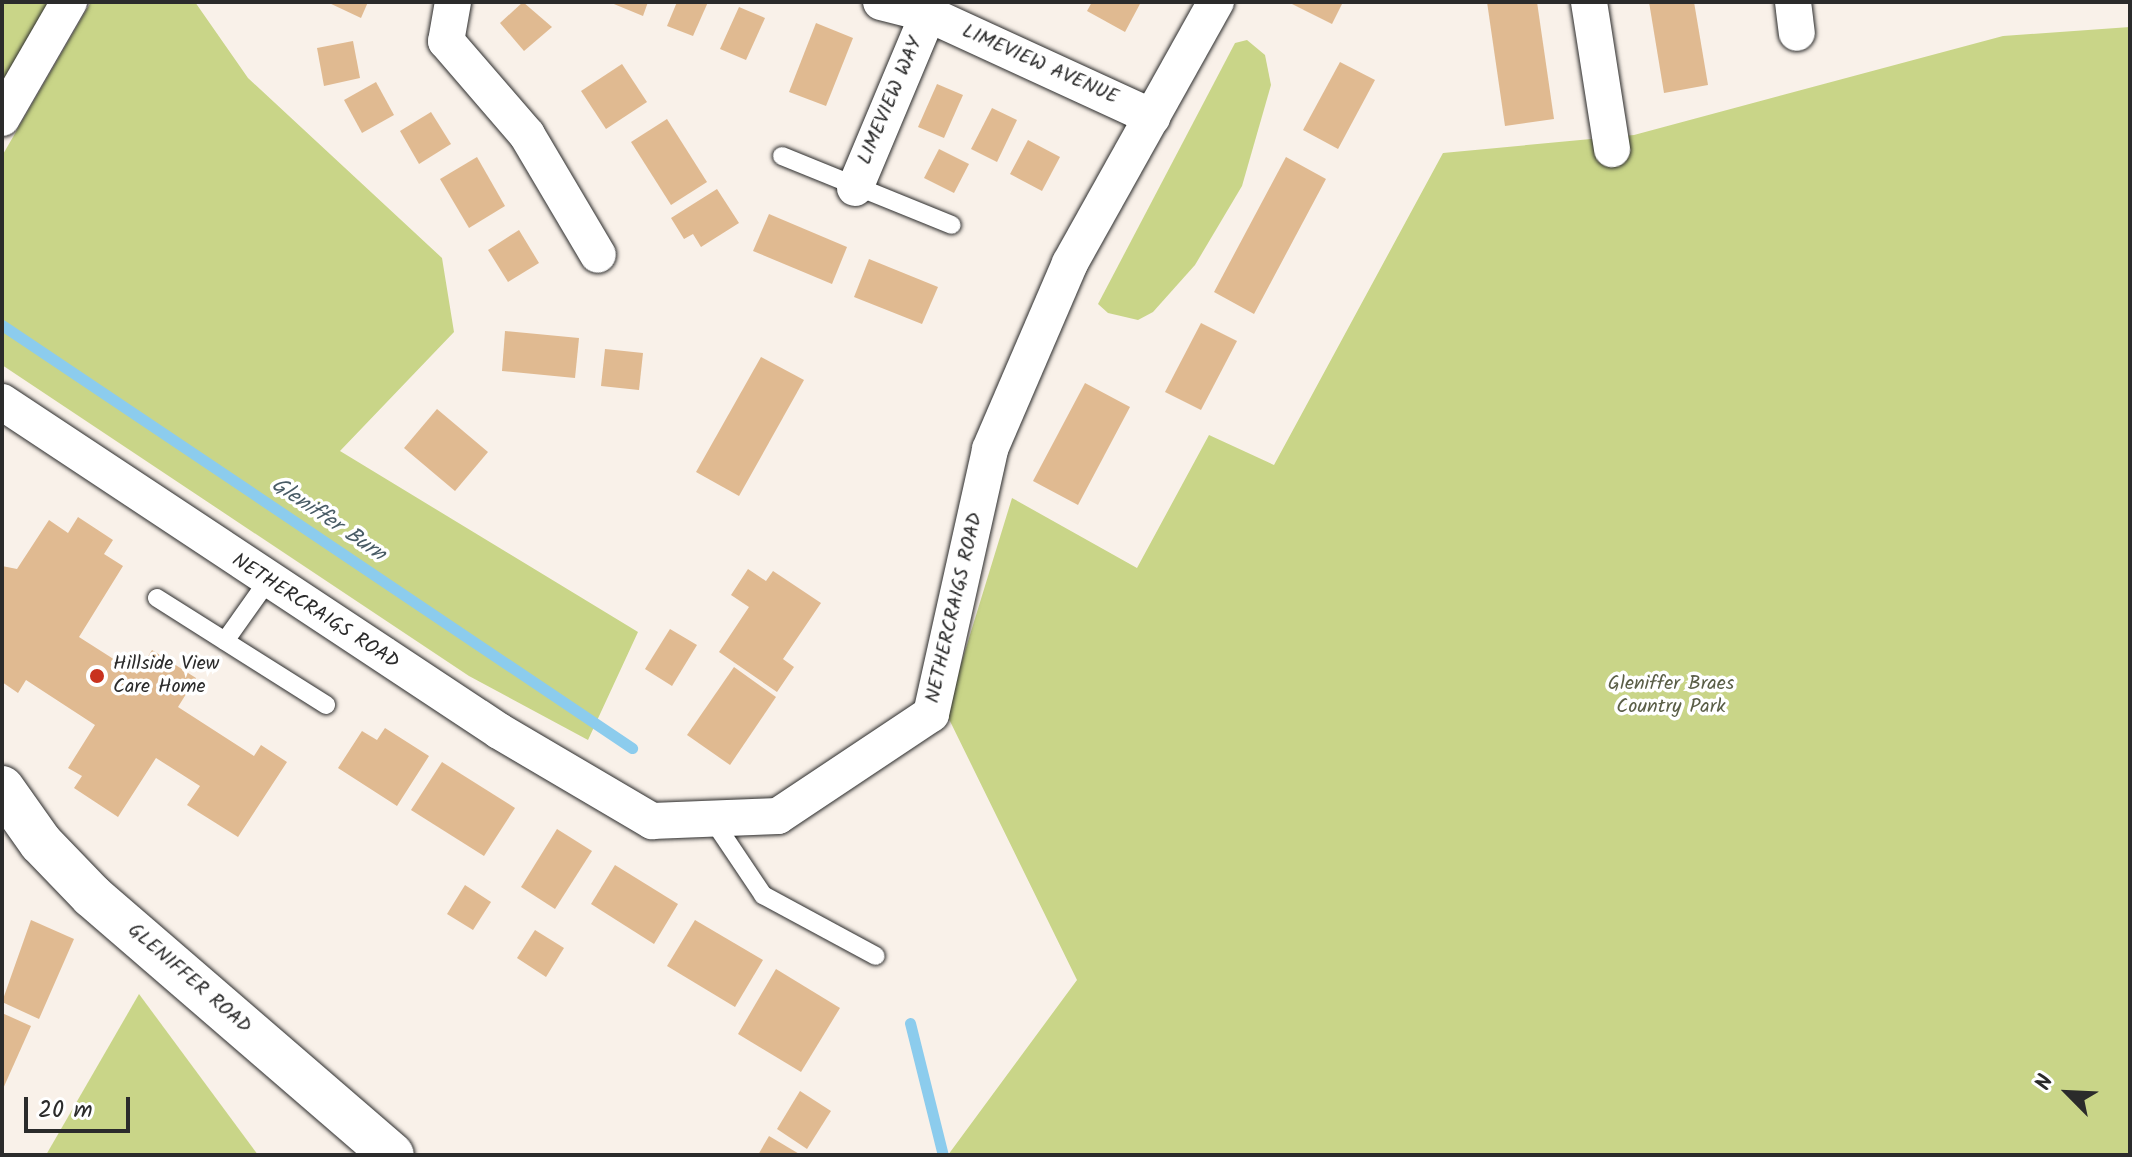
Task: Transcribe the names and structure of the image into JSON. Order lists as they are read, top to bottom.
{
  "streets": {
    "main road": ["GLENIFFER ROAD"],
    "street": ["LIMEVIEW AVENUE", "LIMEVIEW WAY", "NETHERCRAIGS ROAD"]
  },
  "crossings": [
    ["LIMEVIEW AVENUE", "LIMEVIEW WAY"],
    ["LIMEVIEW AVENUE", "NETHERCRAIGS ROAD"]
  ],
  "water": ["Gleniffer Burn"],
  "parks": ["Gleniffer Braes Country Park"],
  "places": ["Hillside View Care Home"],
  "scale_bar": "20 m",
  "north": "top left"
}
